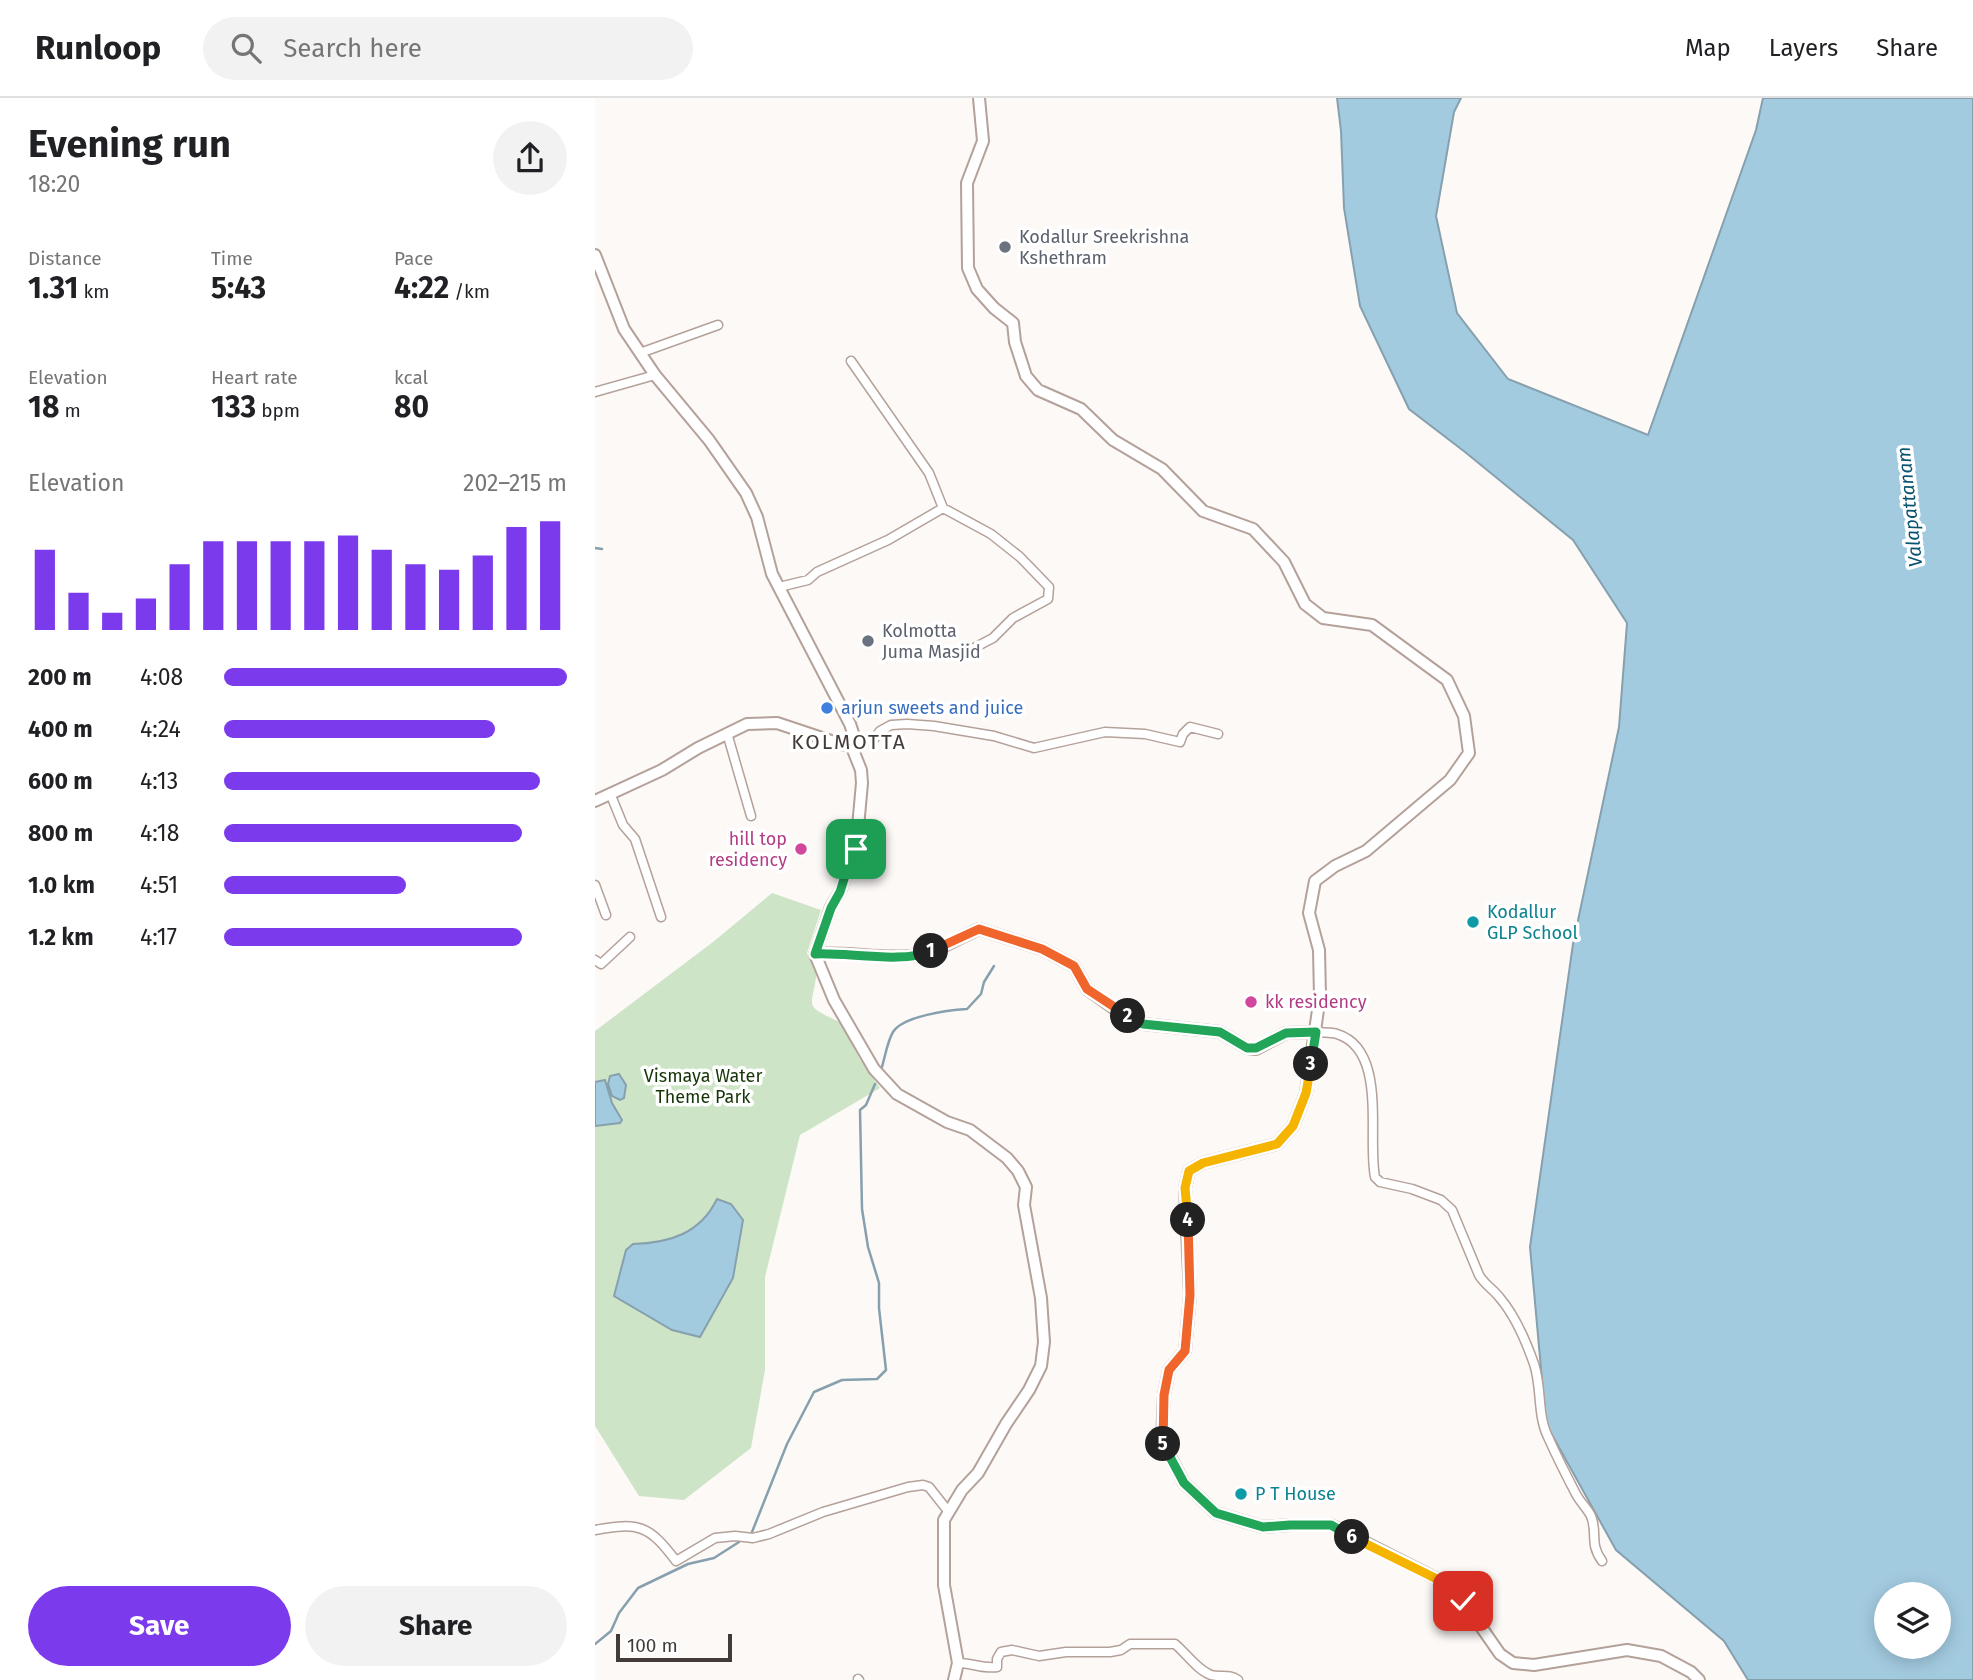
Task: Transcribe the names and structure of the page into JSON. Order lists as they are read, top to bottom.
{
  "districts": ["KOLMOTTA"],
  "water": ["Valapattanam"],
  "parks": ["Vismaya Water Theme Park"],
  "places": [
    "Kodallur Sreekrishna Kshethram",
    "Kolmotta Juma Masjid",
    "arjun sweets and juice",
    "hill top residency",
    "Kodallur GLP School",
    "kk residency",
    "P T House"
  ],
  "scale_bar": "100 m",
  "page": {
    "header": "Runloop",
    "search": "Search here",
    "nav": ["Map", "Layers", "Share"],
    "heading": ["Evening run", "18:20"],
    "stats": [
      ["Distance", "1.31 km"],
      ["Time", "5:43"],
      ["Pace", "4:22 /km"],
      ["Elevation", "18 m"],
      ["Heart rate", "133 bpm"],
      ["kcal", "80"]
    ],
    "chart": ["Elevation", "202–215 m"],
    "list": [
      {
        "name": "200 m",
        "note": "4:08"
      },
      {
        "name": "400 m",
        "note": "4:24"
      },
      {
        "name": "600 m",
        "note": "4:13"
      },
      {
        "name": "800 m",
        "note": "4:18"
      },
      {
        "name": "1.0 km",
        "note": "4:51"
      },
      {
        "name": "1.2 km",
        "note": "4:17"
      }
    ],
    "pins": [
      "1",
      "2",
      "3",
      "4",
      "5",
      "6"
    ],
    "buttons": ["Save", "Share"],
    "scale": "100 m"
  }
}
